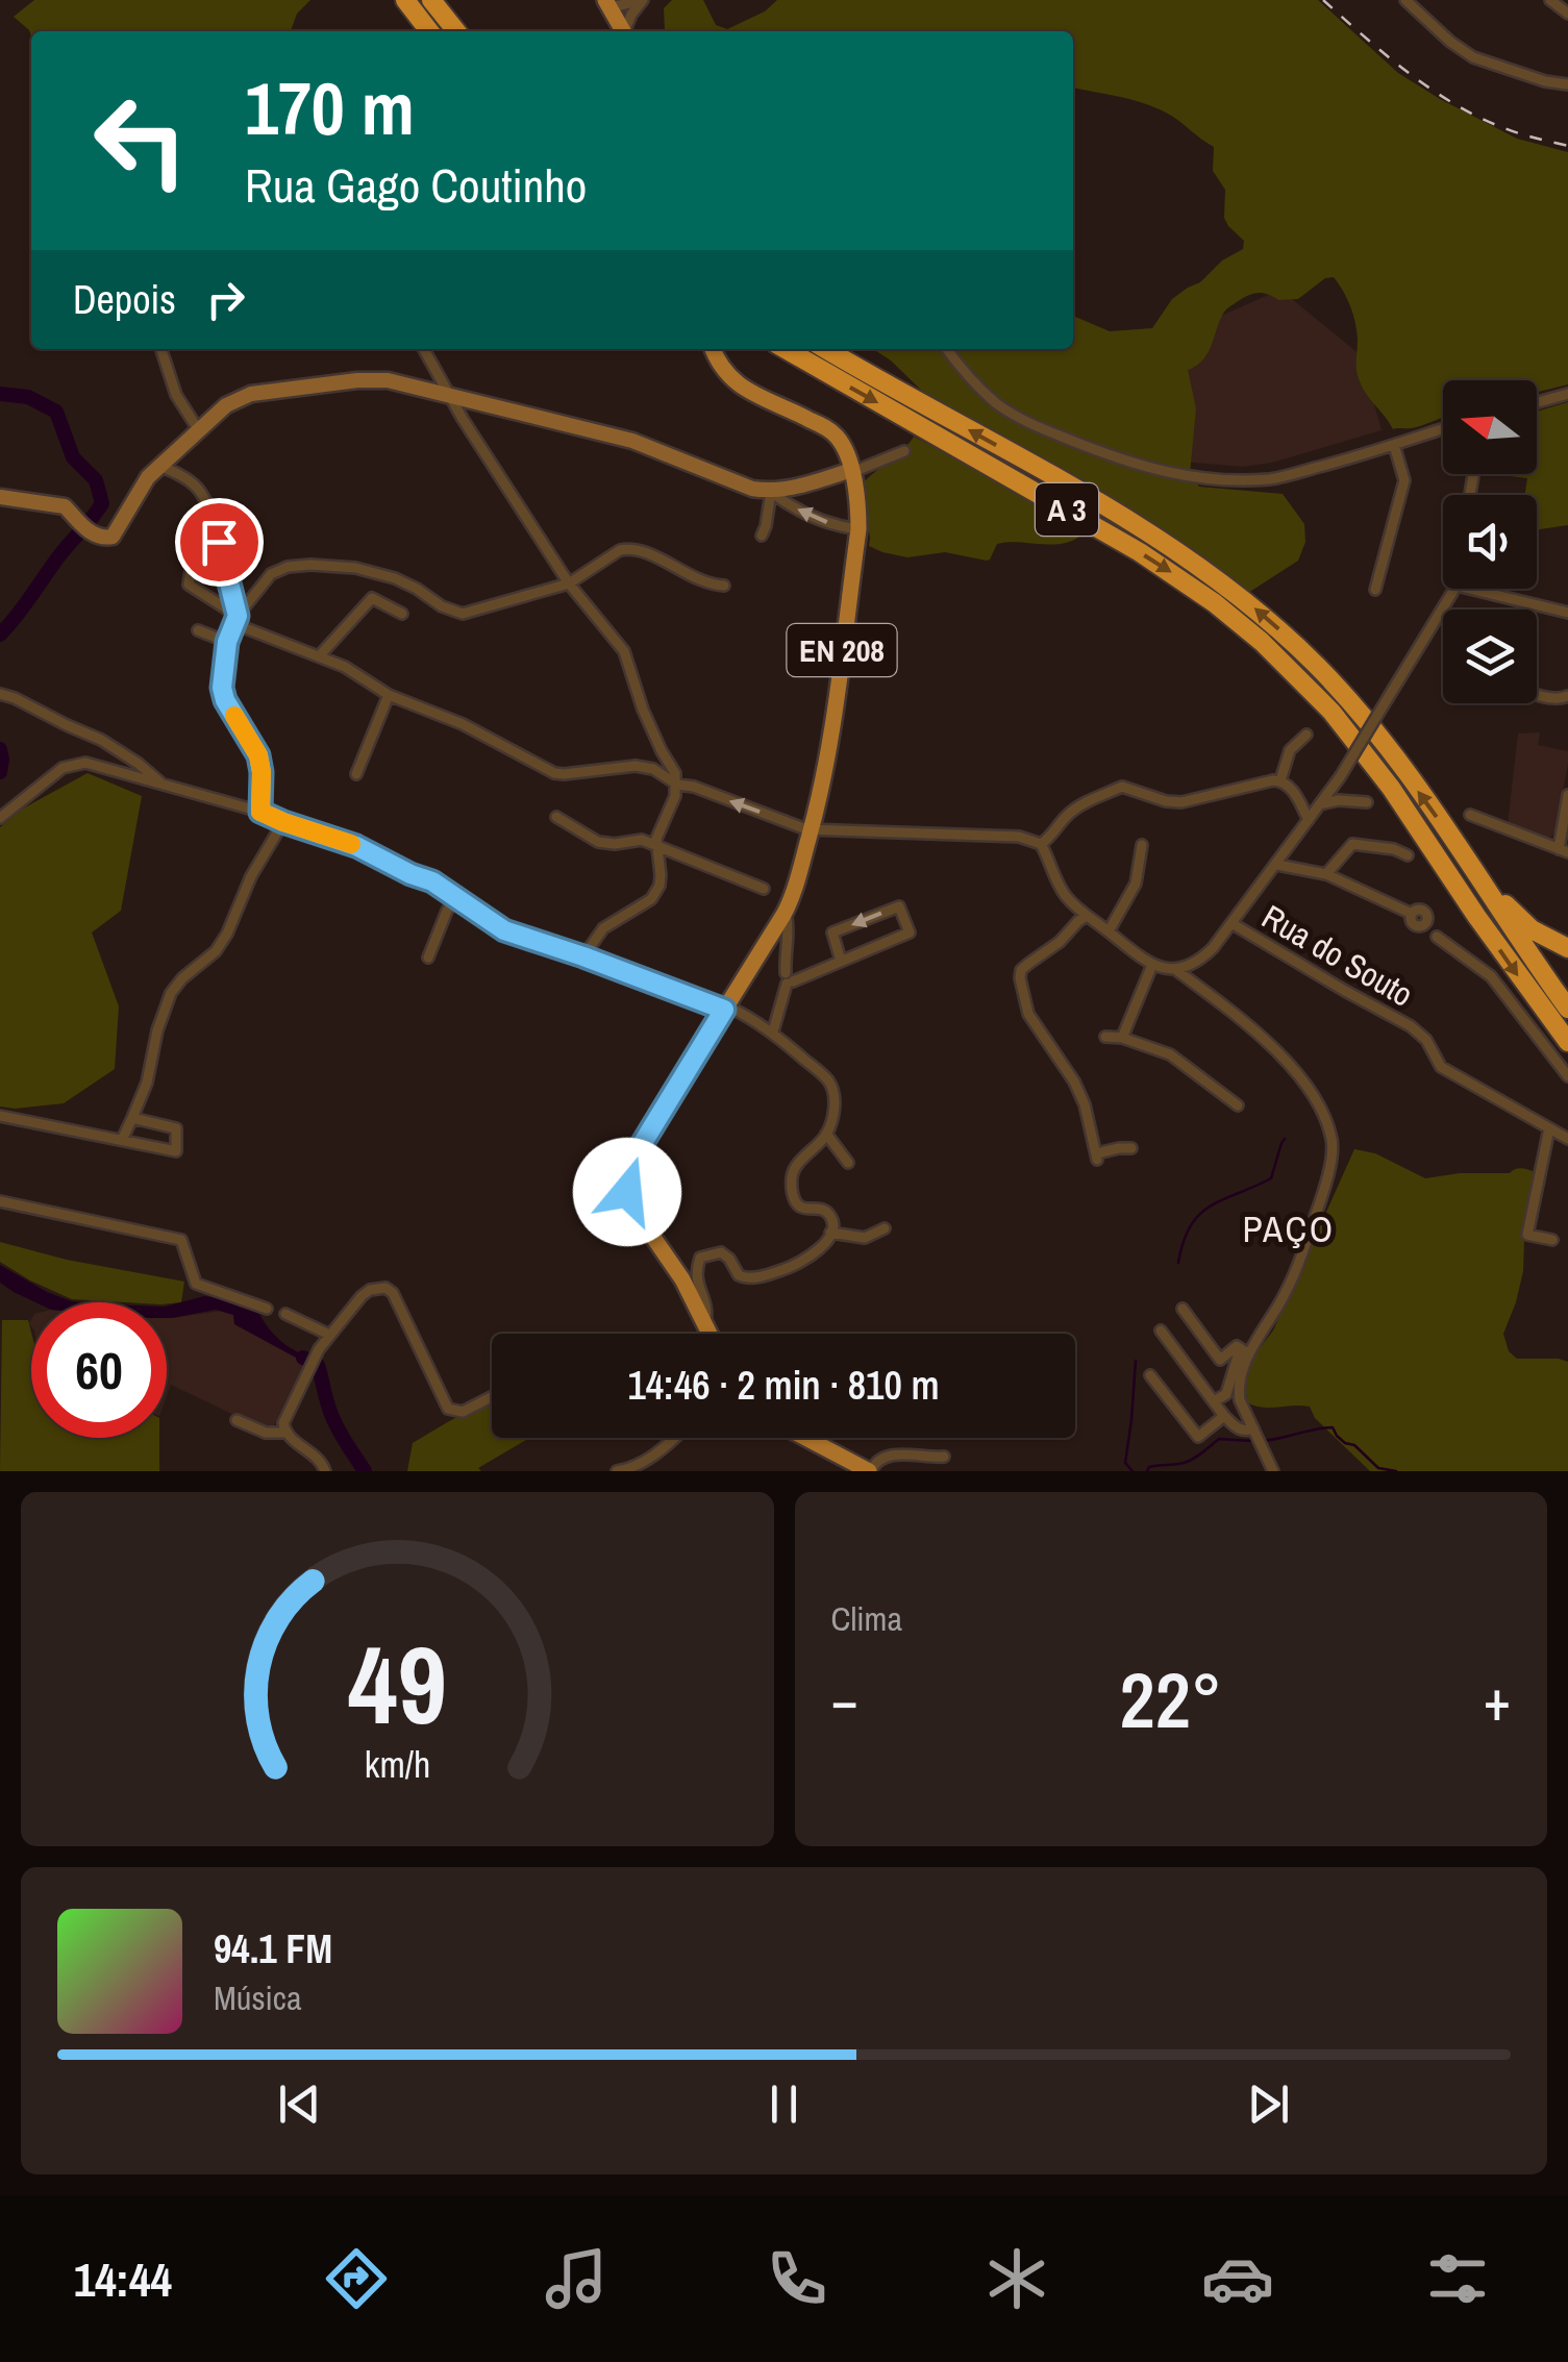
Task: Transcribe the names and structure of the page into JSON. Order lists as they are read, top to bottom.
{
  "streets": {
    "highway": ["A 3"],
    "main road": ["EN 208"],
    "street": ["Rua do Souto"]
  },
  "districts": ["PAÇO"],
  "north": "left",
  "page": {
    "turn": ["170 m", "Rua Gago Coutinho"],
    "then": "Depois",
    "limit": "60",
    "trip": "14:46 · 2 min · 810 m",
    "tile": "Clima",
    "heat": ["−", "22°", "+"],
    "song": ["94.1 FM", "Música"],
    "tabs": "14:44",
    "gauge": ["49", "km/h"]
  }
}
